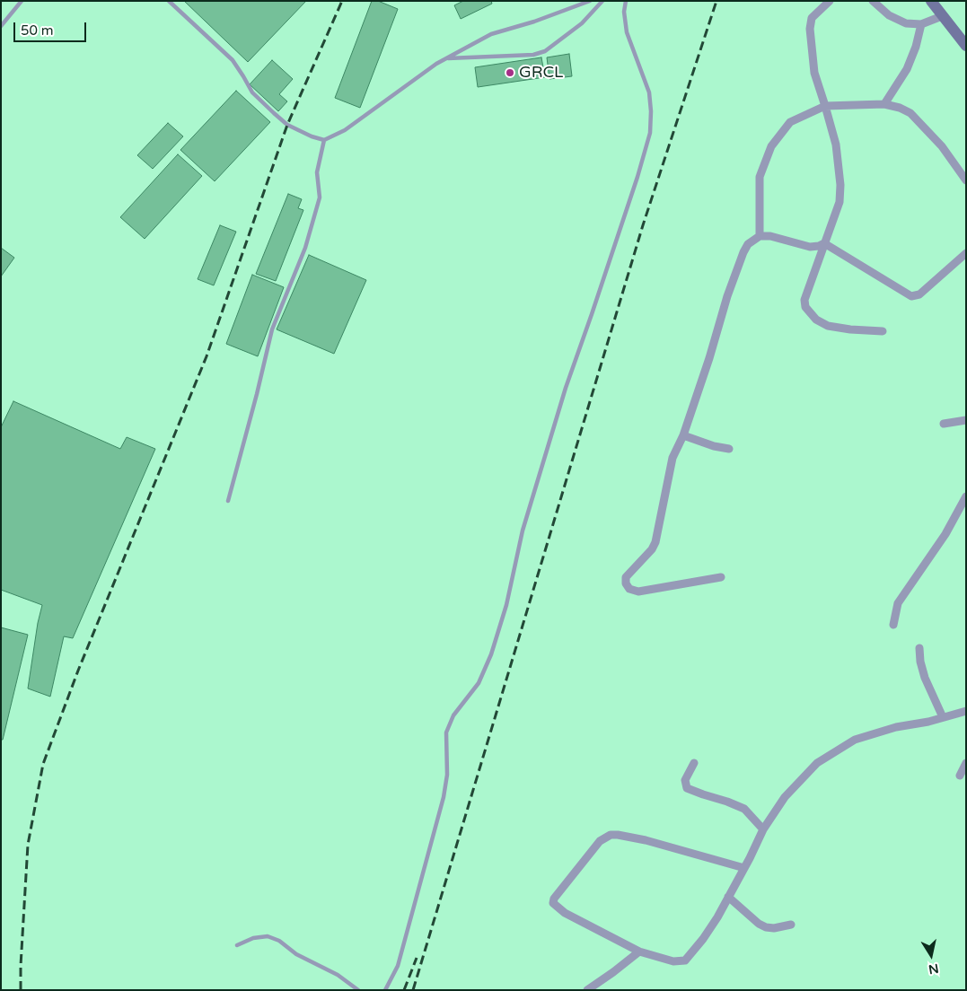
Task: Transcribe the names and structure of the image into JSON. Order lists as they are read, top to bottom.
{
  "places": ["GRCL"],
  "scale_bar": "50 m",
  "north": "bottom"
}
